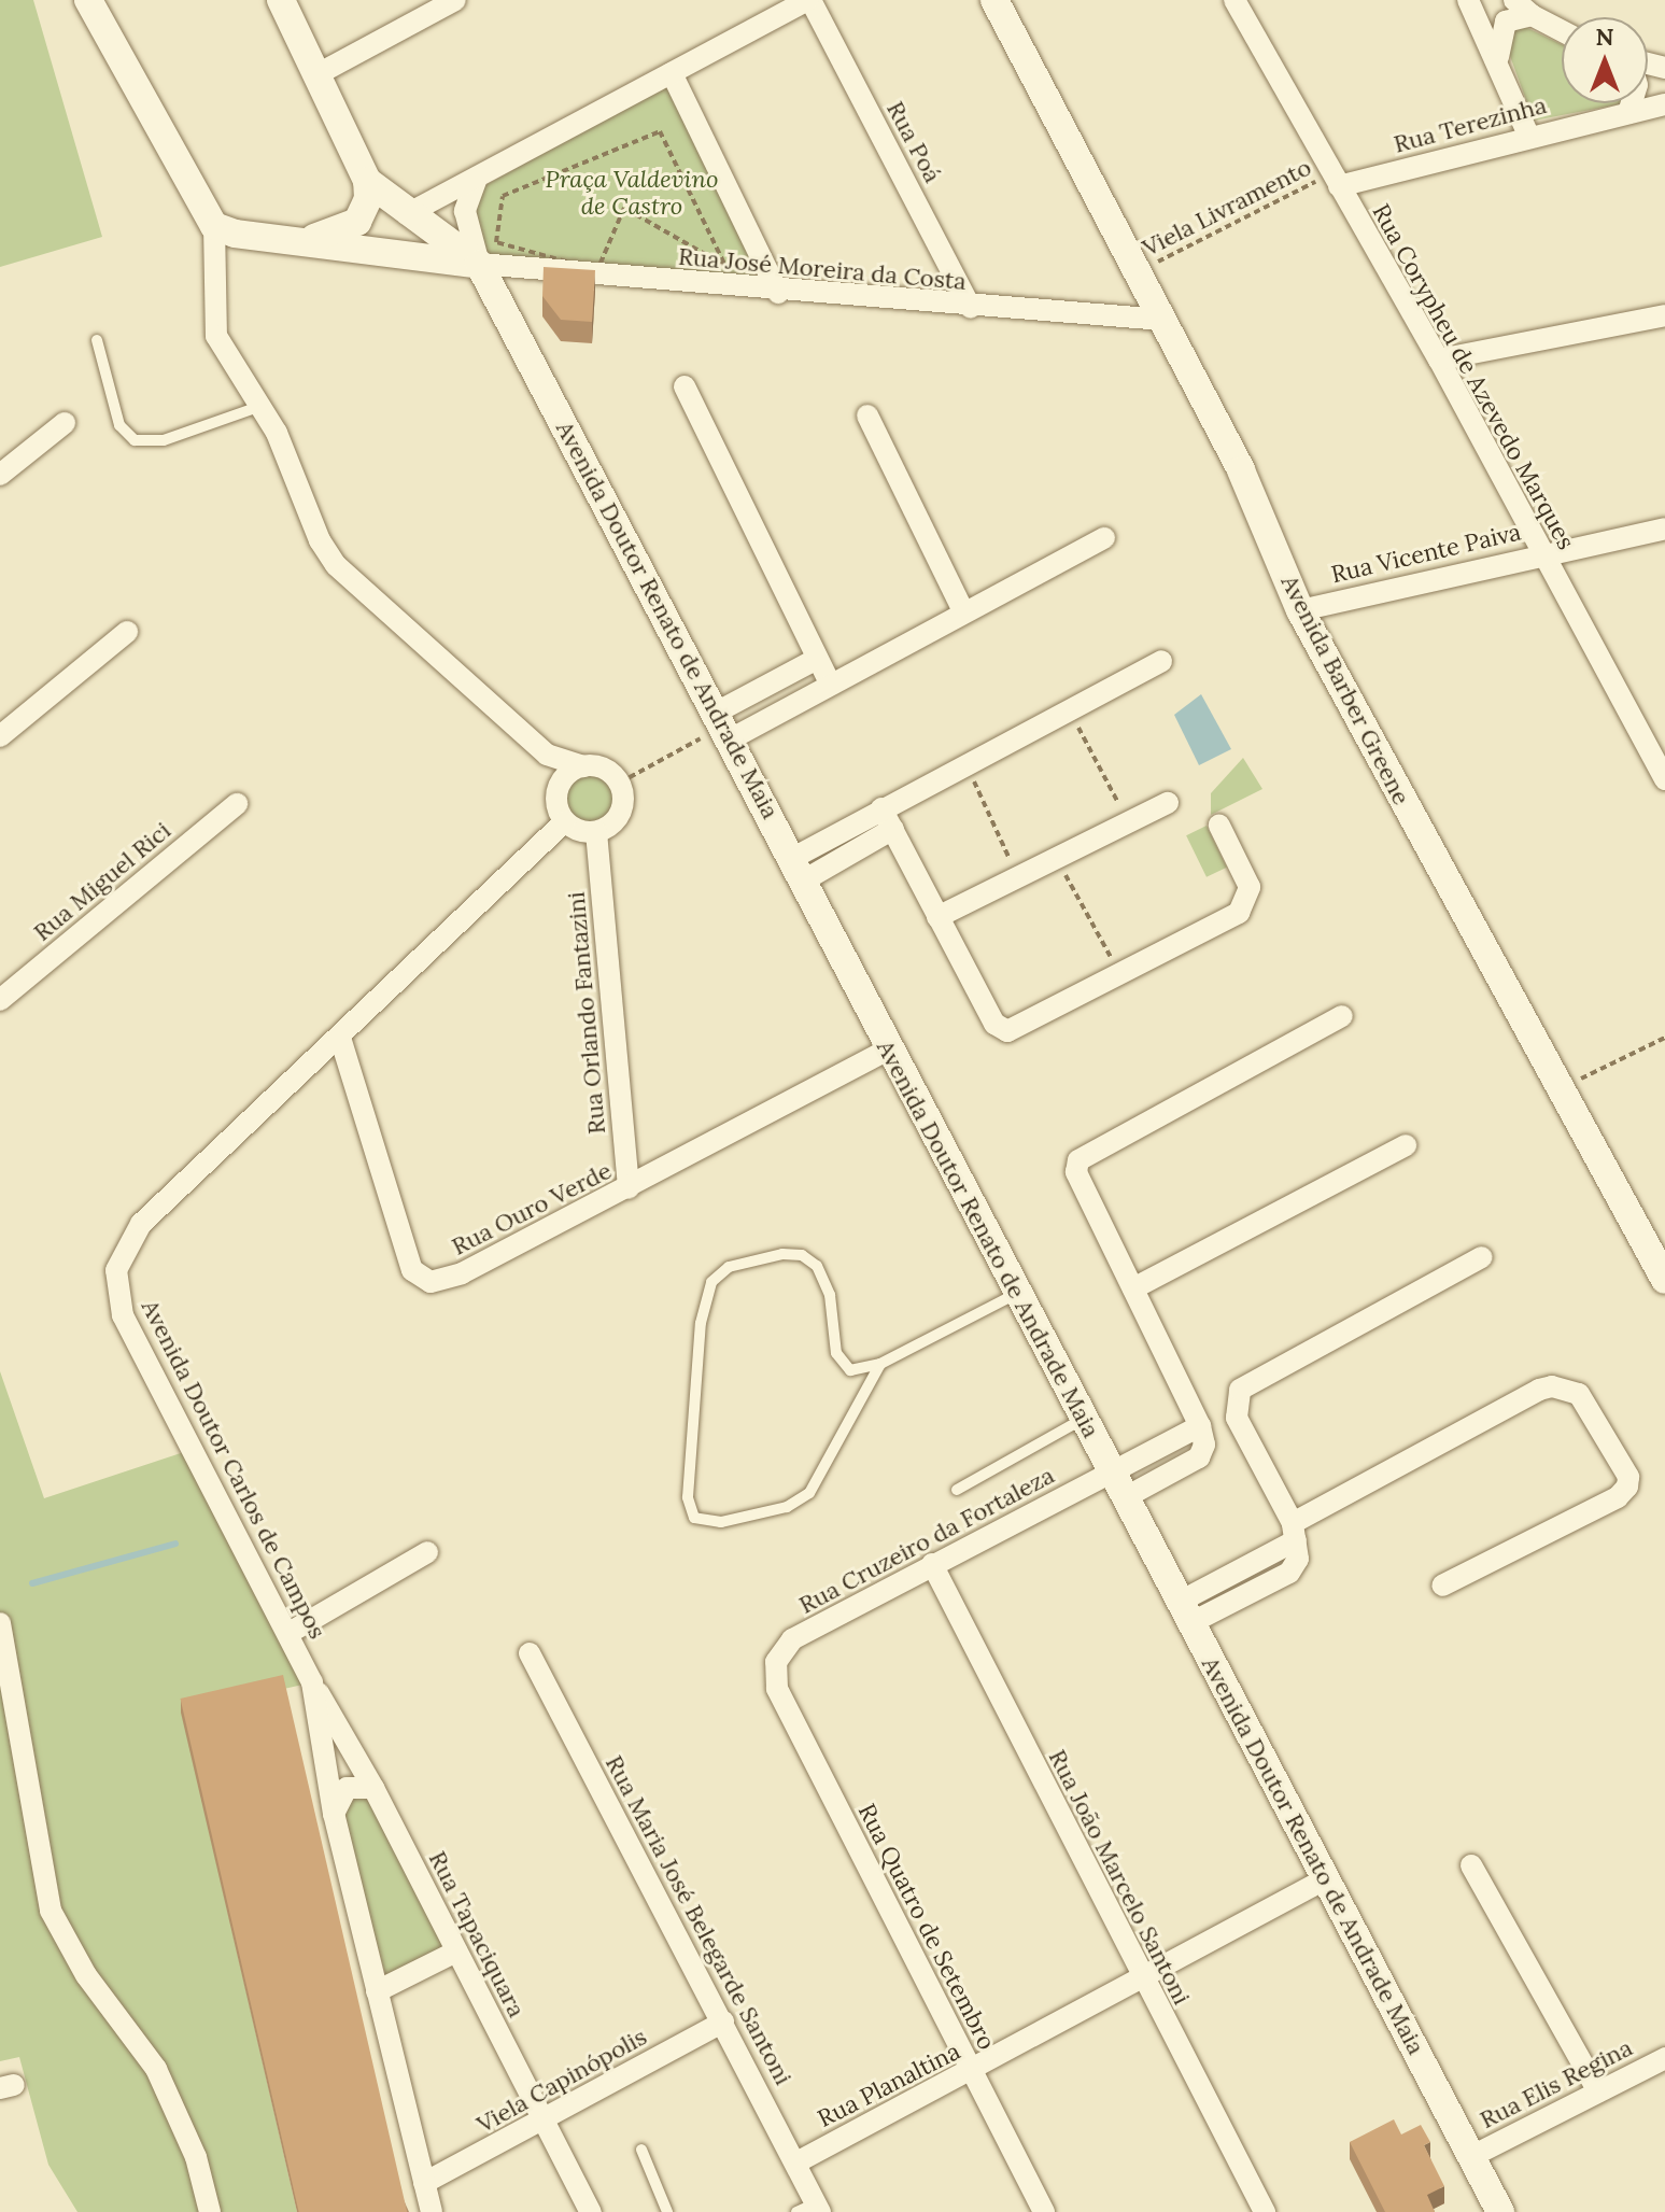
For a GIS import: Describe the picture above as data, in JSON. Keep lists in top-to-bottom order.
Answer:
{
  "streets": {
    "street": [
      "Rua Terezinha",
      "Rua Poá",
      "Rua José Moreira da Costa",
      "Rua Corypheu de Azevedo Marques",
      "Rua Vicente Paiva",
      "Avenida Doutor Renato de Andrade Maia",
      "Avenida Barber Greene",
      "Rua Miguel Rici",
      "Rua Orlando Fantazini",
      "Rua Ouro Verde",
      "Avenida Doutor Carlos de Campos",
      "Rua Cruzeiro da Fortaleza",
      "Rua João Marcelo Santoni",
      "Rua Maria José Belegarde Santoni",
      "Rua Quatro de Setembro",
      "Rua Tapaciquara",
      "Viela Capinópolis",
      "Rua Elis Regina",
      "Rua Planaltina"
    ],
    "path": ["Viela Livramento"]
  },
  "crossings": [
    ["Rua Terezinha", "Viela Livramento"],
    ["Rua Terezinha", "Rua Corypheu de Azevedo Marques"],
    ["Rua Poá", "Rua José Moreira da Costa"],
    ["Viela Livramento", "Rua Corypheu de Azevedo Marques"],
    ["Viela Livramento", "Avenida Barber Greene"],
    ["Rua José Moreira da Costa", "Avenida Doutor Renato de Andrade Maia"],
    ["Rua José Moreira da Costa", "Avenida Barber Greene"],
    ["Rua Corypheu de Azevedo Marques", "Rua Vicente Paiva"],
    ["Rua Vicente Paiva", "Avenida Barber Greene"],
    ["Avenida Doutor Renato de Andrade Maia", "Rua Ouro Verde"],
    ["Avenida Doutor Renato de Andrade Maia", "Rua Cruzeiro da Fortaleza"],
    ["Avenida Doutor Renato de Andrade Maia", "Rua Elis Regina"],
    ["Avenida Doutor Renato de Andrade Maia", "Rua Planaltina"],
    ["Rua Orlando Fantazini", "Rua Ouro Verde"],
    ["Rua Orlando Fantazini", "Avenida Doutor Carlos de Campos"],
    ["Rua Ouro Verde", "Avenida Doutor Carlos de Campos"],
    ["Avenida Doutor Carlos de Campos", "Rua Tapaciquara"],
    ["Avenida Doutor Carlos de Campos", "Viela Capinópolis"],
    ["Rua Cruzeiro da Fortaleza", "Rua João Marcelo Santoni"],
    ["Rua Cruzeiro da Fortaleza", "Rua Quatro de Setembro"],
    ["Rua João Marcelo Santoni", "Rua Planaltina"],
    ["Rua Maria José Belegarde Santoni", "Viela Capinópolis"],
    ["Rua Maria José Belegarde Santoni", "Rua Planaltina"],
    ["Rua Quatro de Setembro", "Rua Planaltina"],
    ["Rua Tapaciquara", "Viela Capinópolis"]
  ],
  "parks": ["Praça Valdevino de Castro"],
  "north": "top"
}
